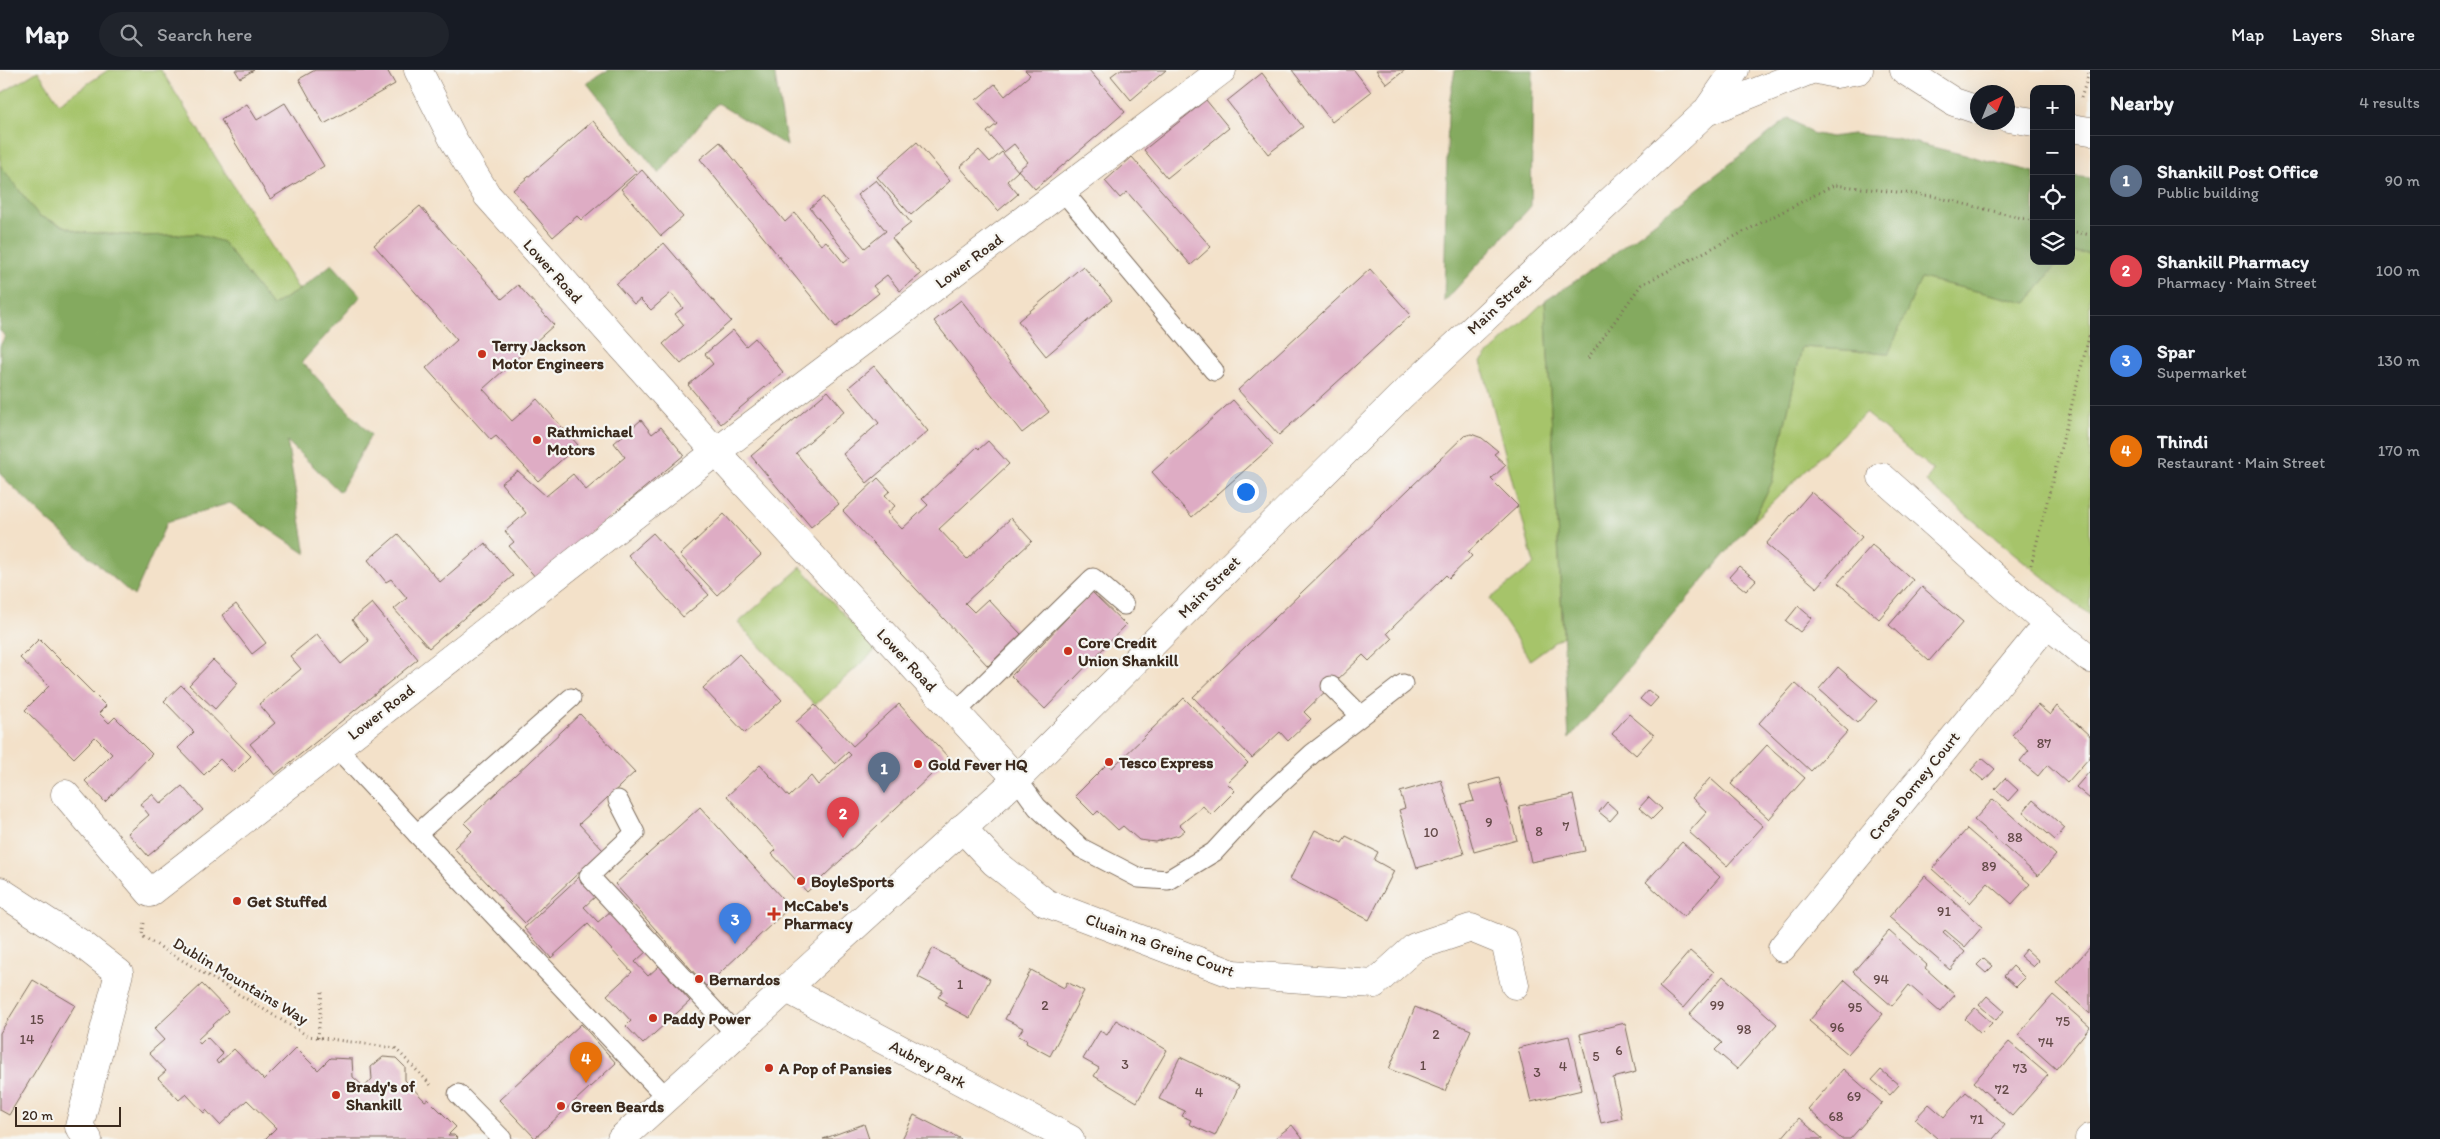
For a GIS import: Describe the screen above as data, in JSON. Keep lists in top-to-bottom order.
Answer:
{
  "streets": {
    "street": [
      "Lower Road",
      "Main Street",
      "Cross Dorney Court",
      "Cluain na Greine Court",
      "Aubrey Park"
    ],
    "path": ["Dublin Mountains Way"]
  },
  "crossings": [
    ["Lower Road", "Main Street"],
    ["Lower Road", "Dublin Mountains Way"],
    ["Main Street", "Cluain na Greine Court"],
    ["Main Street", "Aubrey Park"]
  ],
  "places": {
    "other": [
      "Terry Jackson Motor Engineers",
      "Rathmichael Motors",
      "Core Credit Union Shankill",
      "Tesco Express",
      "Gold Fever HQ",
      "BoyleSports",
      "Get Stuffed",
      "Bernardos",
      "Paddy Power",
      "A Pop of Pansies",
      "Brady's of Shankill",
      "Green Beards"
    ],
    "health": ["McCabe's Pharmacy"]
  },
  "house_numbers": [
    "87",
    "9",
    "7",
    "8",
    "10",
    "88",
    "89",
    "91",
    "94",
    "1",
    "2",
    "99",
    "95",
    "15",
    "75",
    "96",
    "98",
    "2",
    "14",
    "74",
    "6",
    "5",
    "3",
    "1",
    "4",
    "73",
    "3",
    "72",
    "4",
    "69",
    "68",
    "71"
  ],
  "scale_bar": "20 m",
  "north": "top right",
  "page": {
    "header": "Map",
    "search": "Search here",
    "nav": ["Map", "Layers", "Share"],
    "heading": ["Nearby", "4 results"],
    "map_buttons": ["+", "−"],
    "list": [
      {
        "mark": "1",
        "name": "Shankill Post Office",
        "note": "Public building",
        "value": "90 m"
      },
      {
        "mark": "2",
        "name": "Shankill Pharmacy",
        "note": "Pharmacy · Main Street",
        "value": "100 m"
      },
      {
        "mark": "3",
        "name": "Spar",
        "note": "Supermarket",
        "value": "130 m"
      },
      {
        "mark": "4",
        "name": "Thindi",
        "note": "Restaurant · Main Street",
        "value": "170 m"
      }
    ],
    "pins": [
      "1",
      "2",
      "3",
      "4"
    ],
    "scale": "20 m"
  }
}
